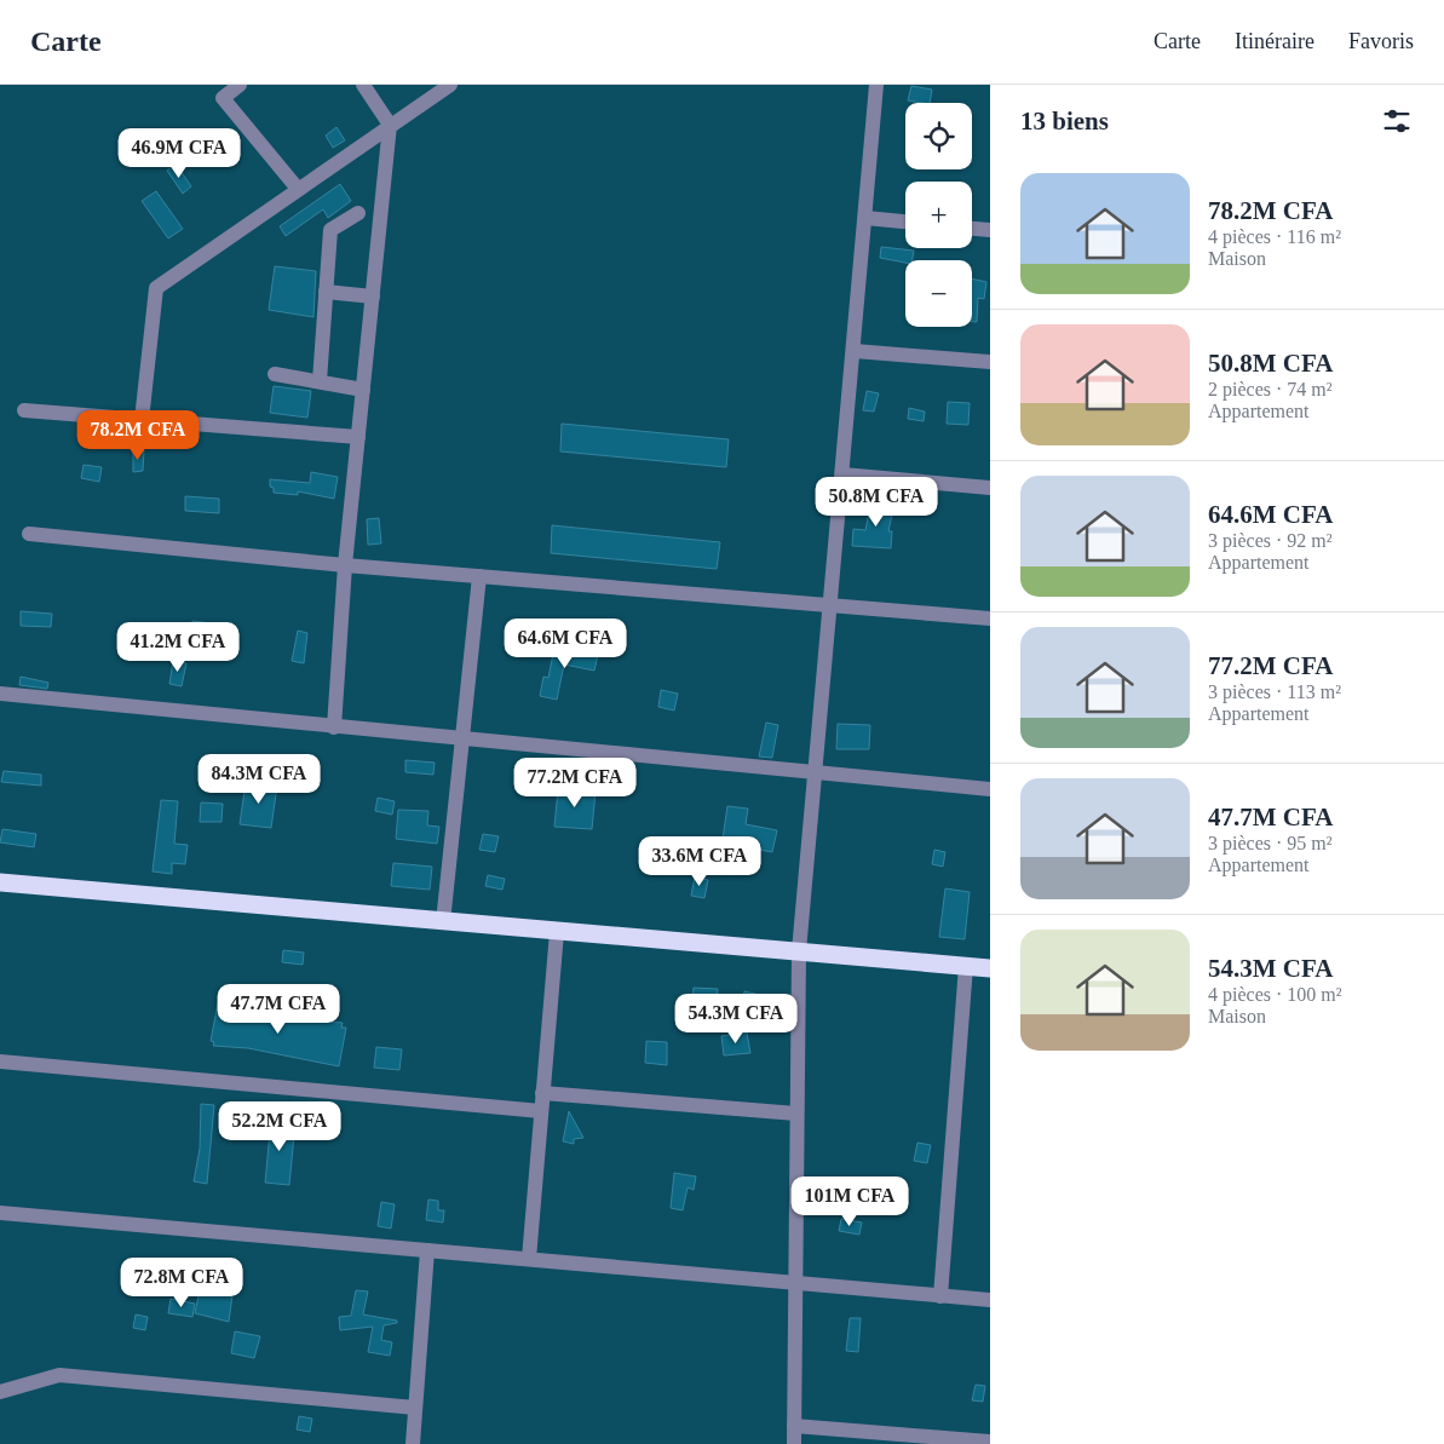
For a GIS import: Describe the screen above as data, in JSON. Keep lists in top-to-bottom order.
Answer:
{
  "page": {
    "header": "Carte",
    "nav": ["Carte", "Itinéraire", "Favoris"],
    "heading": "13 biens",
    "map_buttons": ["+", "−"],
    "price": [
      "46.9M CFA",
      "78.2M CFA",
      "50.8M CFA",
      "64.6M CFA",
      "41.2M CFA",
      "84.3M CFA",
      "77.2M CFA",
      "33.6M CFA",
      "47.7M CFA",
      "54.3M CFA",
      "52.2M CFA",
      "101M CFA",
      "72.8M CFA"
    ],
    "list": [
      {
        "name": "78.2M CFA",
        "note": "4 pièces · 116 m² · Maison"
      },
      {
        "name": "50.8M CFA",
        "note": "2 pièces · 74 m² · Appartement"
      },
      {
        "name": "64.6M CFA",
        "note": "3 pièces · 92 m² · Appartement"
      },
      {
        "name": "77.2M CFA",
        "note": "3 pièces · 113 m² · Appartement"
      },
      {
        "name": "47.7M CFA",
        "note": "3 pièces · 95 m² · Appartement"
      },
      {
        "name": "54.3M CFA",
        "note": "4 pièces · 100 m² · Maison"
      }
    ]
  }
}
